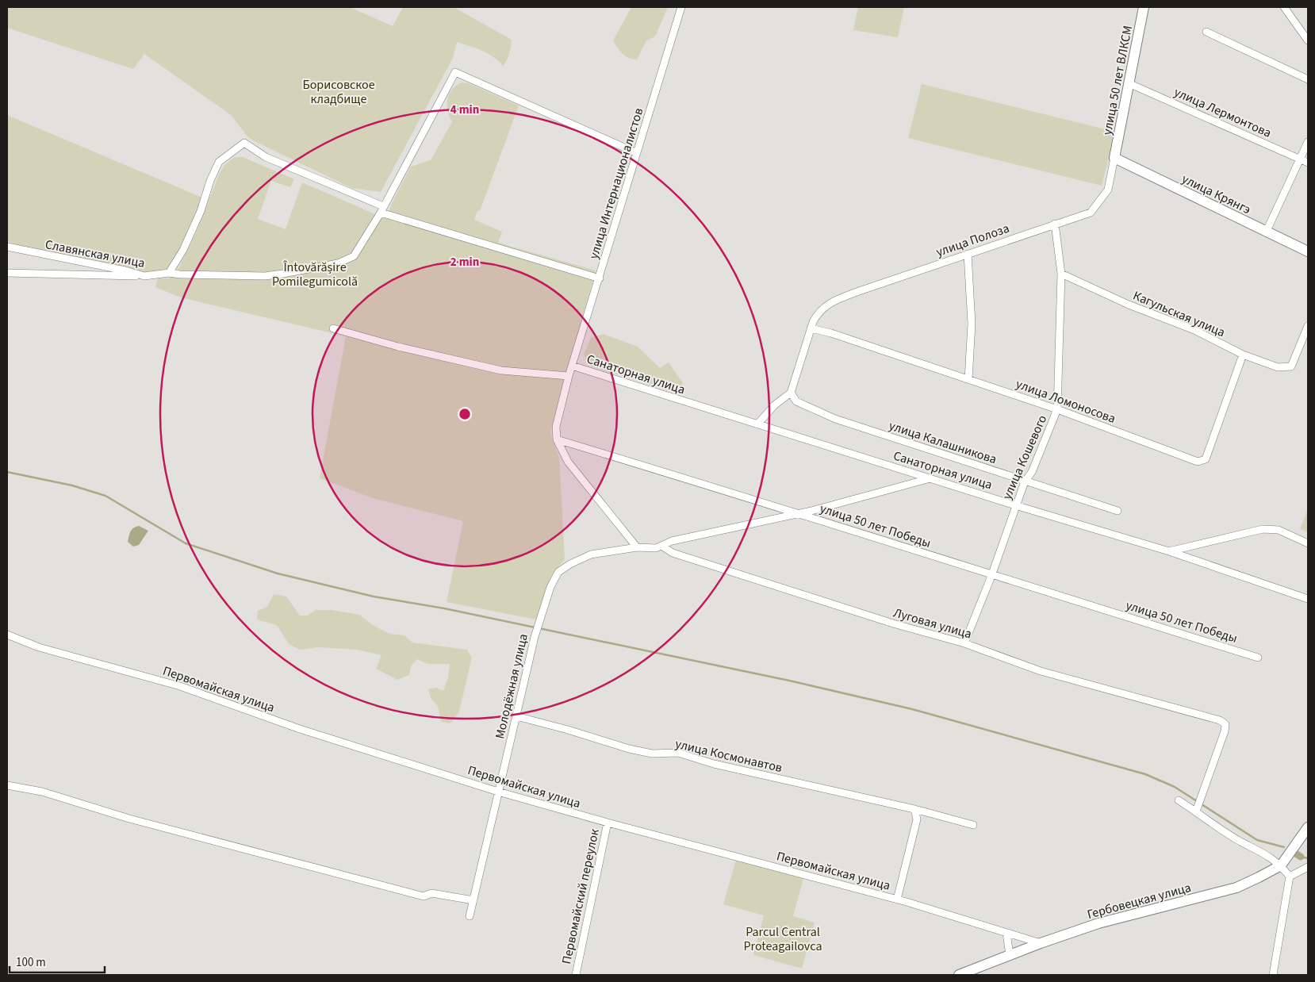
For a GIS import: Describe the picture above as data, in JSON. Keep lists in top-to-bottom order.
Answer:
{
  "streets": {
    "street": [
      "улица 50 лет ВЛКСМ",
      "улица Лермонтова",
      "улица Интернационалистов",
      "улица Крянгэ",
      "улица Полоза",
      "Славянская улица",
      "Кагульская улица",
      "Санаторная улица",
      "улица Ломоносова",
      "улица Калашникова",
      "улица Кошевого",
      "улица 50 лет Победы",
      "Луговая улица",
      "Молодёжная улица",
      "Первомайская улица",
      "улица Космонавтов",
      "Первомайский переулок",
      "Гербовецкая улица"
    ]
  },
  "crossings": [
    ["улица 50 лет ВЛКСМ", "улица Лермонтова"],
    ["улица 50 лет ВЛКСМ", "улица Крянгэ"],
    ["улица 50 лет ВЛКСМ", "улица Полоза"],
    ["улица Интернационалистов", "Славянская улица"],
    ["улица Интернационалистов", "Санаторная улица"],
    ["улица Крянгэ", "улица Полоза"],
    ["улица Полоза", "улица Ломоносова"],
    ["улица Полоза", "улица Калашникова"],
    ["улица Полоза", "улица Кошевого"],
    ["Кагульская улица", "улица Ломоносова"],
    ["Кагульская улица", "улица Кошевого"],
    ["Санаторная улица", "улица Кошевого"],
    ["Санаторная улица", "Молодёжная улица"],
    ["улица Ломоносова", "улица Кошевого"],
    ["улица Калашникова", "улица Кошевого"],
    ["улица Кошевого", "улица 50 лет Победы"],
    ["улица Кошевого", "Луговая улица"],
    ["улица 50 лет Победы", "Молодёжная улица"],
    ["Луговая улица", "Молодёжная улица"],
    ["Молодёжная улица", "Первомайская улица"],
    ["Молодёжная улица", "улица Космонавтов"],
    ["Первомайская улица", "Первомайский переулок"],
    ["Первомайская улица", "Гербовецкая улица"]
  ],
  "parks": ["Борисовское кладбище", "Întovărășire Pomilegumicolă", "Parcul Central Proteagailovca"],
  "scale_bar": "100 m",
  "rings": ["4 min", "2 min"]
}
